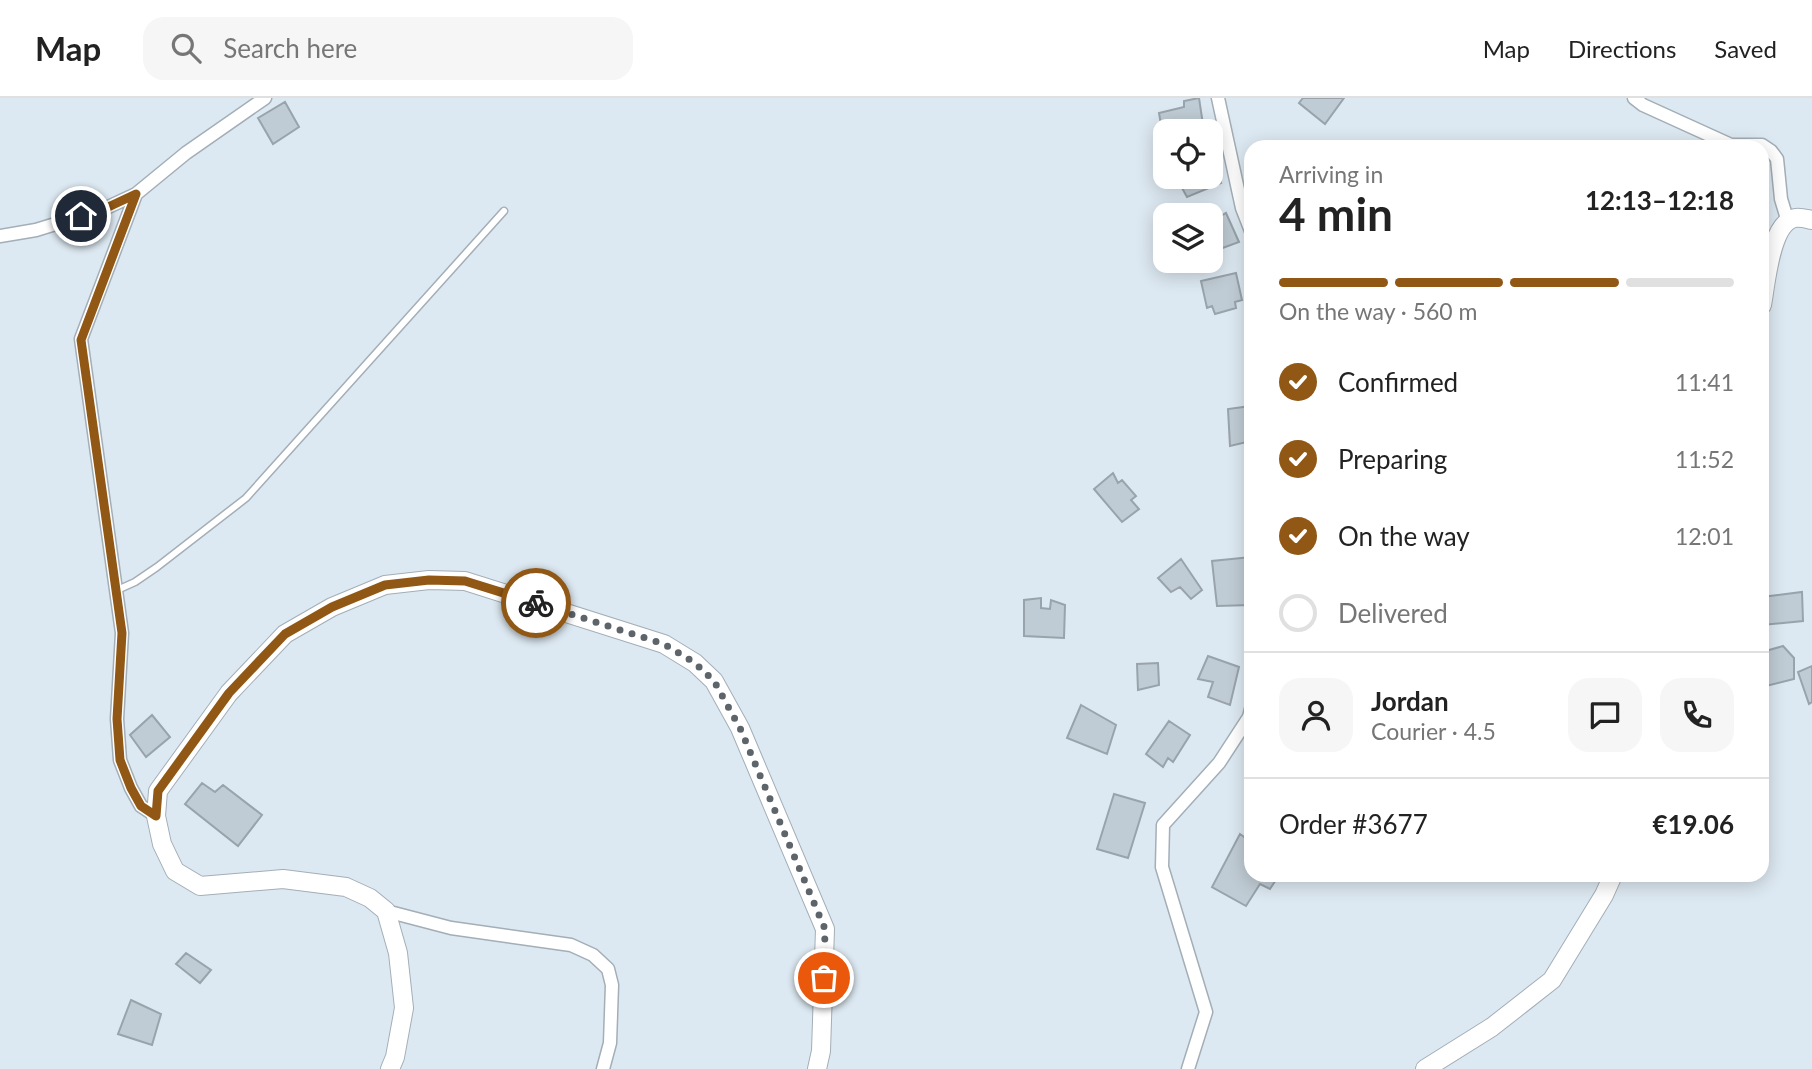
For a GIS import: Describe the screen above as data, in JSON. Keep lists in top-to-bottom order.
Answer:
{
  "page": {
    "header": "Map",
    "search": "Search here",
    "nav": ["Map", "Directions", "Saved"],
    "heading": ["4 min", "Arriving in", "12:13–12:18"],
    "panel": [
      "Jordan",
      "Courier · 4.5",
      "Order #3677",
      "€19.06"
    ],
    "bar": "On the way · 560 m",
    "list": [
      ["Confirmed", "11:41"],
      ["Preparing", "11:52"],
      ["On the way", "12:01"],
      "Delivered"
    ]
  }
}
